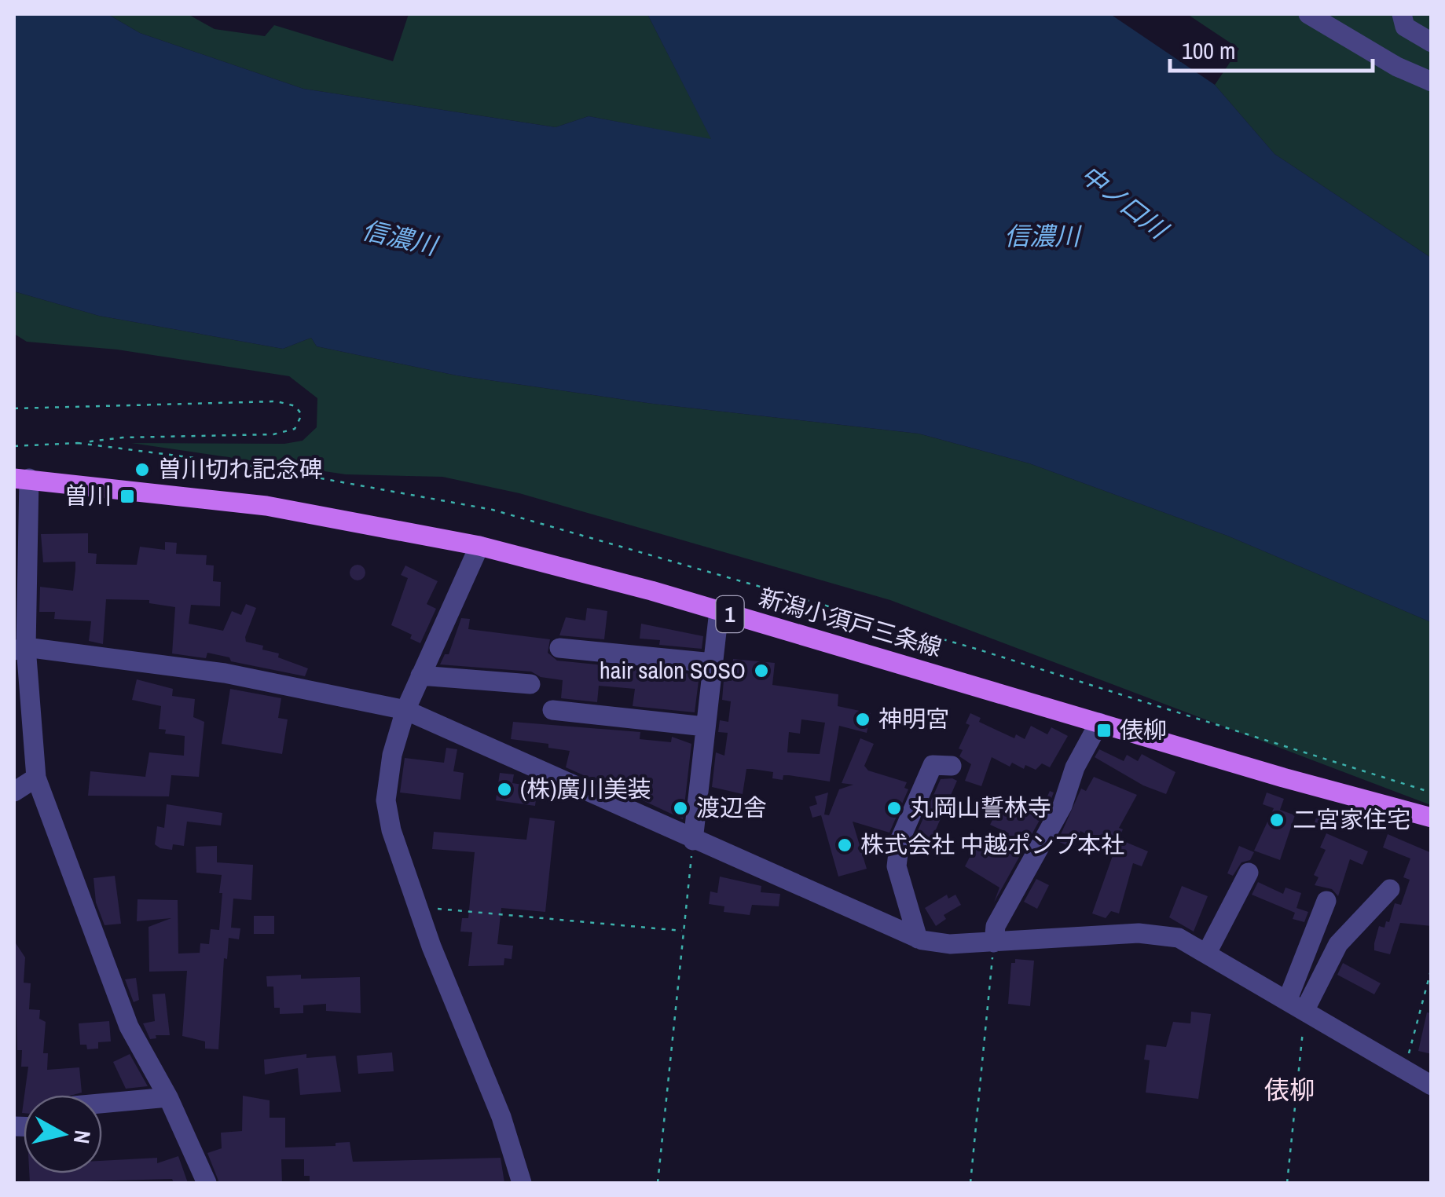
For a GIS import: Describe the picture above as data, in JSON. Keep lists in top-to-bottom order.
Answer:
{
  "streets": {
    "main road": ["1", "新潟小須戸三条線"]
  },
  "districts": ["俵柳"],
  "water": ["中ノ口川", "信濃川"],
  "places": {
    "other": [
      "曽川切れ記念碑",
      "hair salon SOSO",
      "神明宮",
      "(株)廣川美装",
      "渡辺舎",
      "丸岡山誓林寺",
      "二宮家住宅",
      "株式会社 中越ポンプ本社"
    ],
    "transit": ["曽川", "俵柳"]
  },
  "scale_bar": "100 m",
  "north": "right"
}
